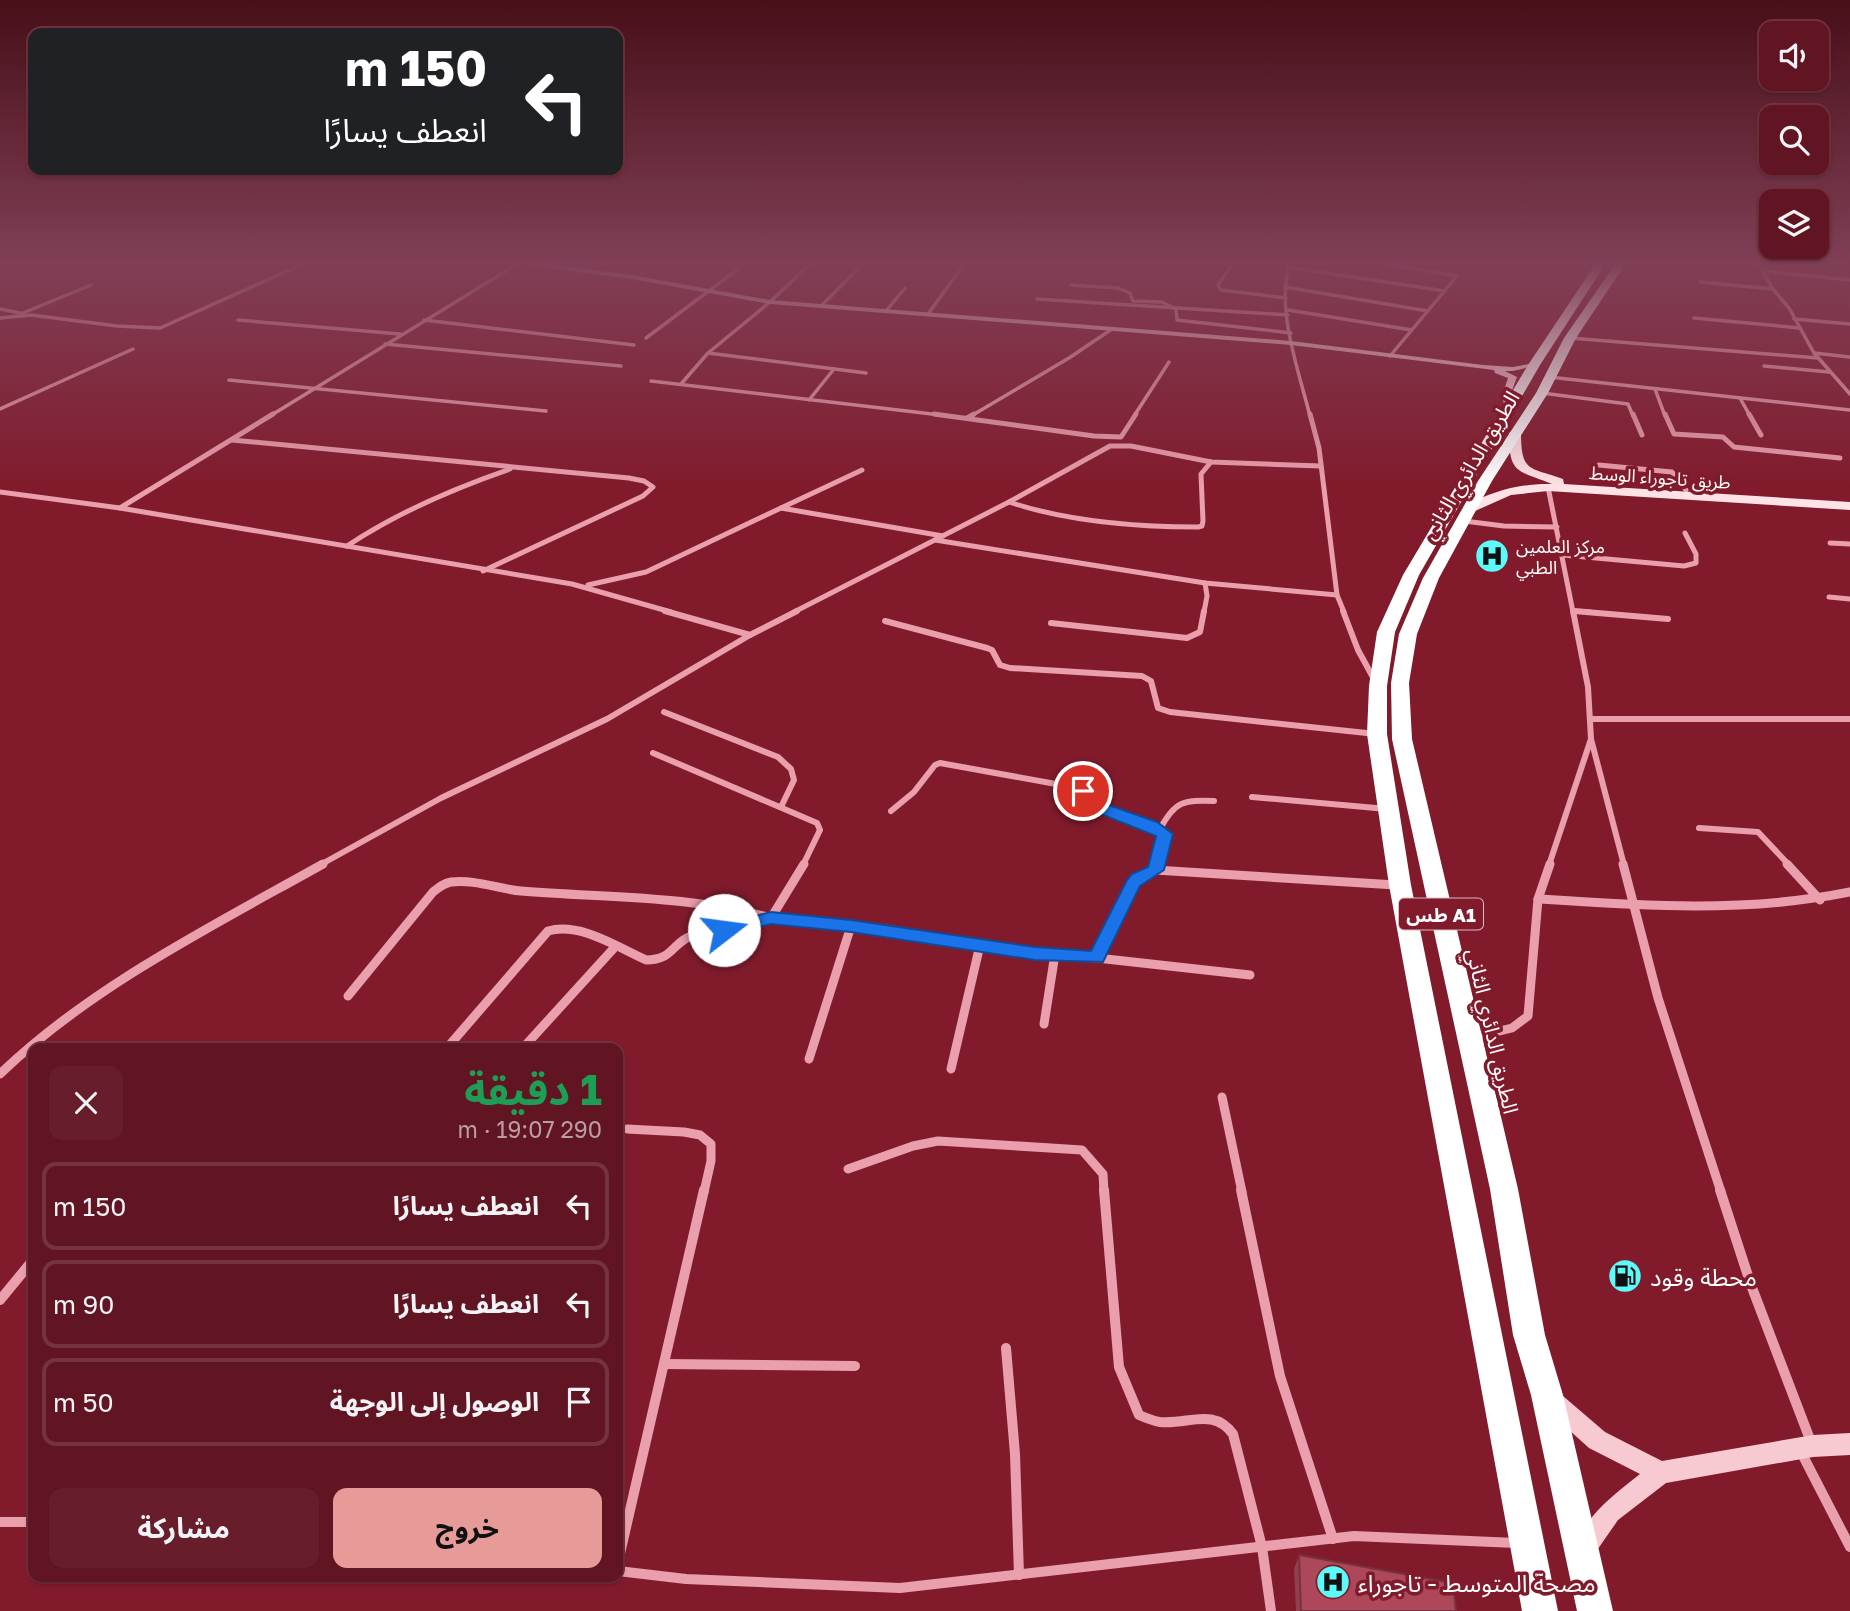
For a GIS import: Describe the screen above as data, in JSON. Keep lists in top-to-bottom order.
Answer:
{
  "streets": {
    "highway": ["الطريق الدائري الثاني", "طس A1"],
    "main road": ["طريق تاجوراء الوسط"]
  },
  "crossings": [
    ["الطريق الدائري الثاني", "طريق تاجوراء الوسط"]
  ],
  "places": {
    "hospital": ["مركز العلمين الطبي", "مصحة المتوسط - تاجوراء"],
    "fuel station": ["محطة وقود"]
  },
  "page": {
    "turn": ["150 m", "انعطف يسارًا"],
    "heading": ["1 دقيقة", "290 m · 19:07"],
    "list": [
      {
        "name": "انعطف يسارًا",
        "value": "150 m"
      },
      {
        "name": "انعطف يسارًا",
        "value": "90 m"
      },
      {
        "name": "الوصول إلى الوجهة",
        "value": "50 m"
      }
    ],
    "buttons": ["خروج", "مشاركة"]
  }
}
